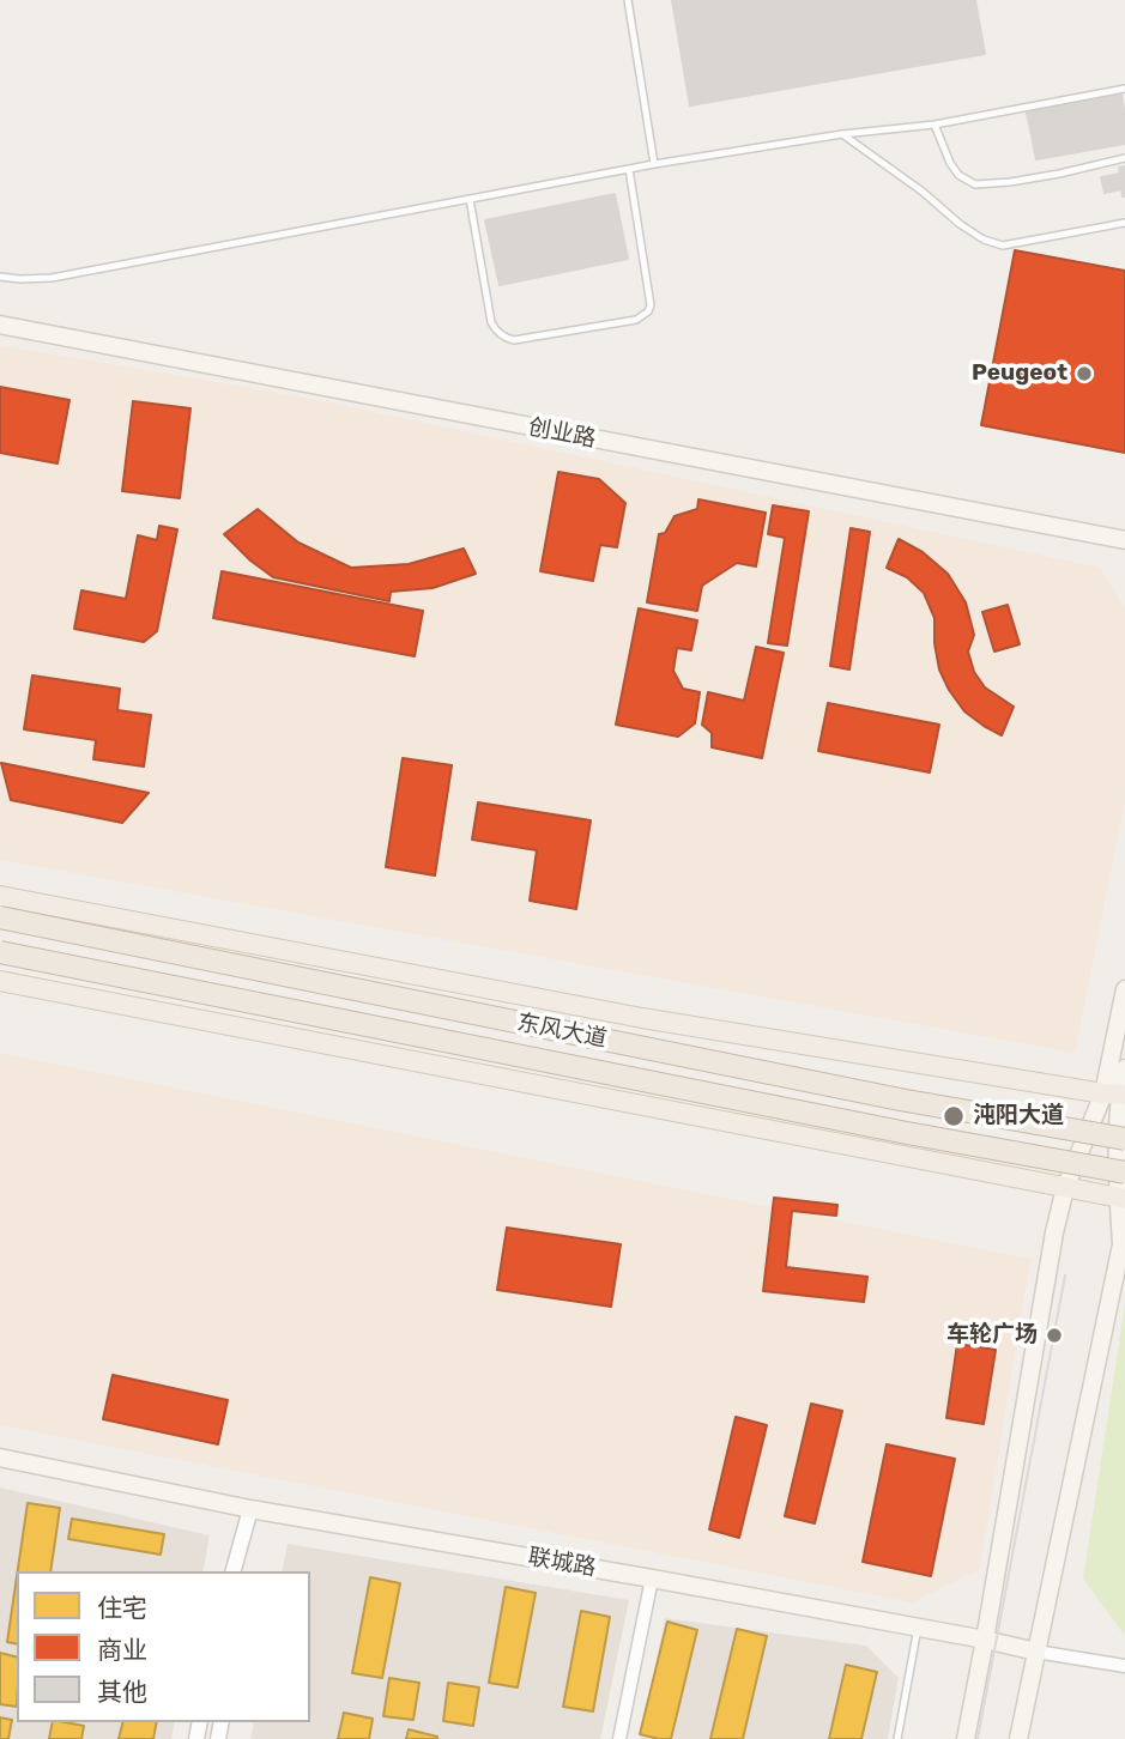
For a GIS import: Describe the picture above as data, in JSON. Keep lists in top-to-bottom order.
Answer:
{
  "streets": {
    "highway": ["东风大道"],
    "main road": ["创业路", "联城路"]
  },
  "places": ["Peugeot", "沌阳大道", "车轮广场"],
  "legend": ["住宅", "商业", "其他"]
}
